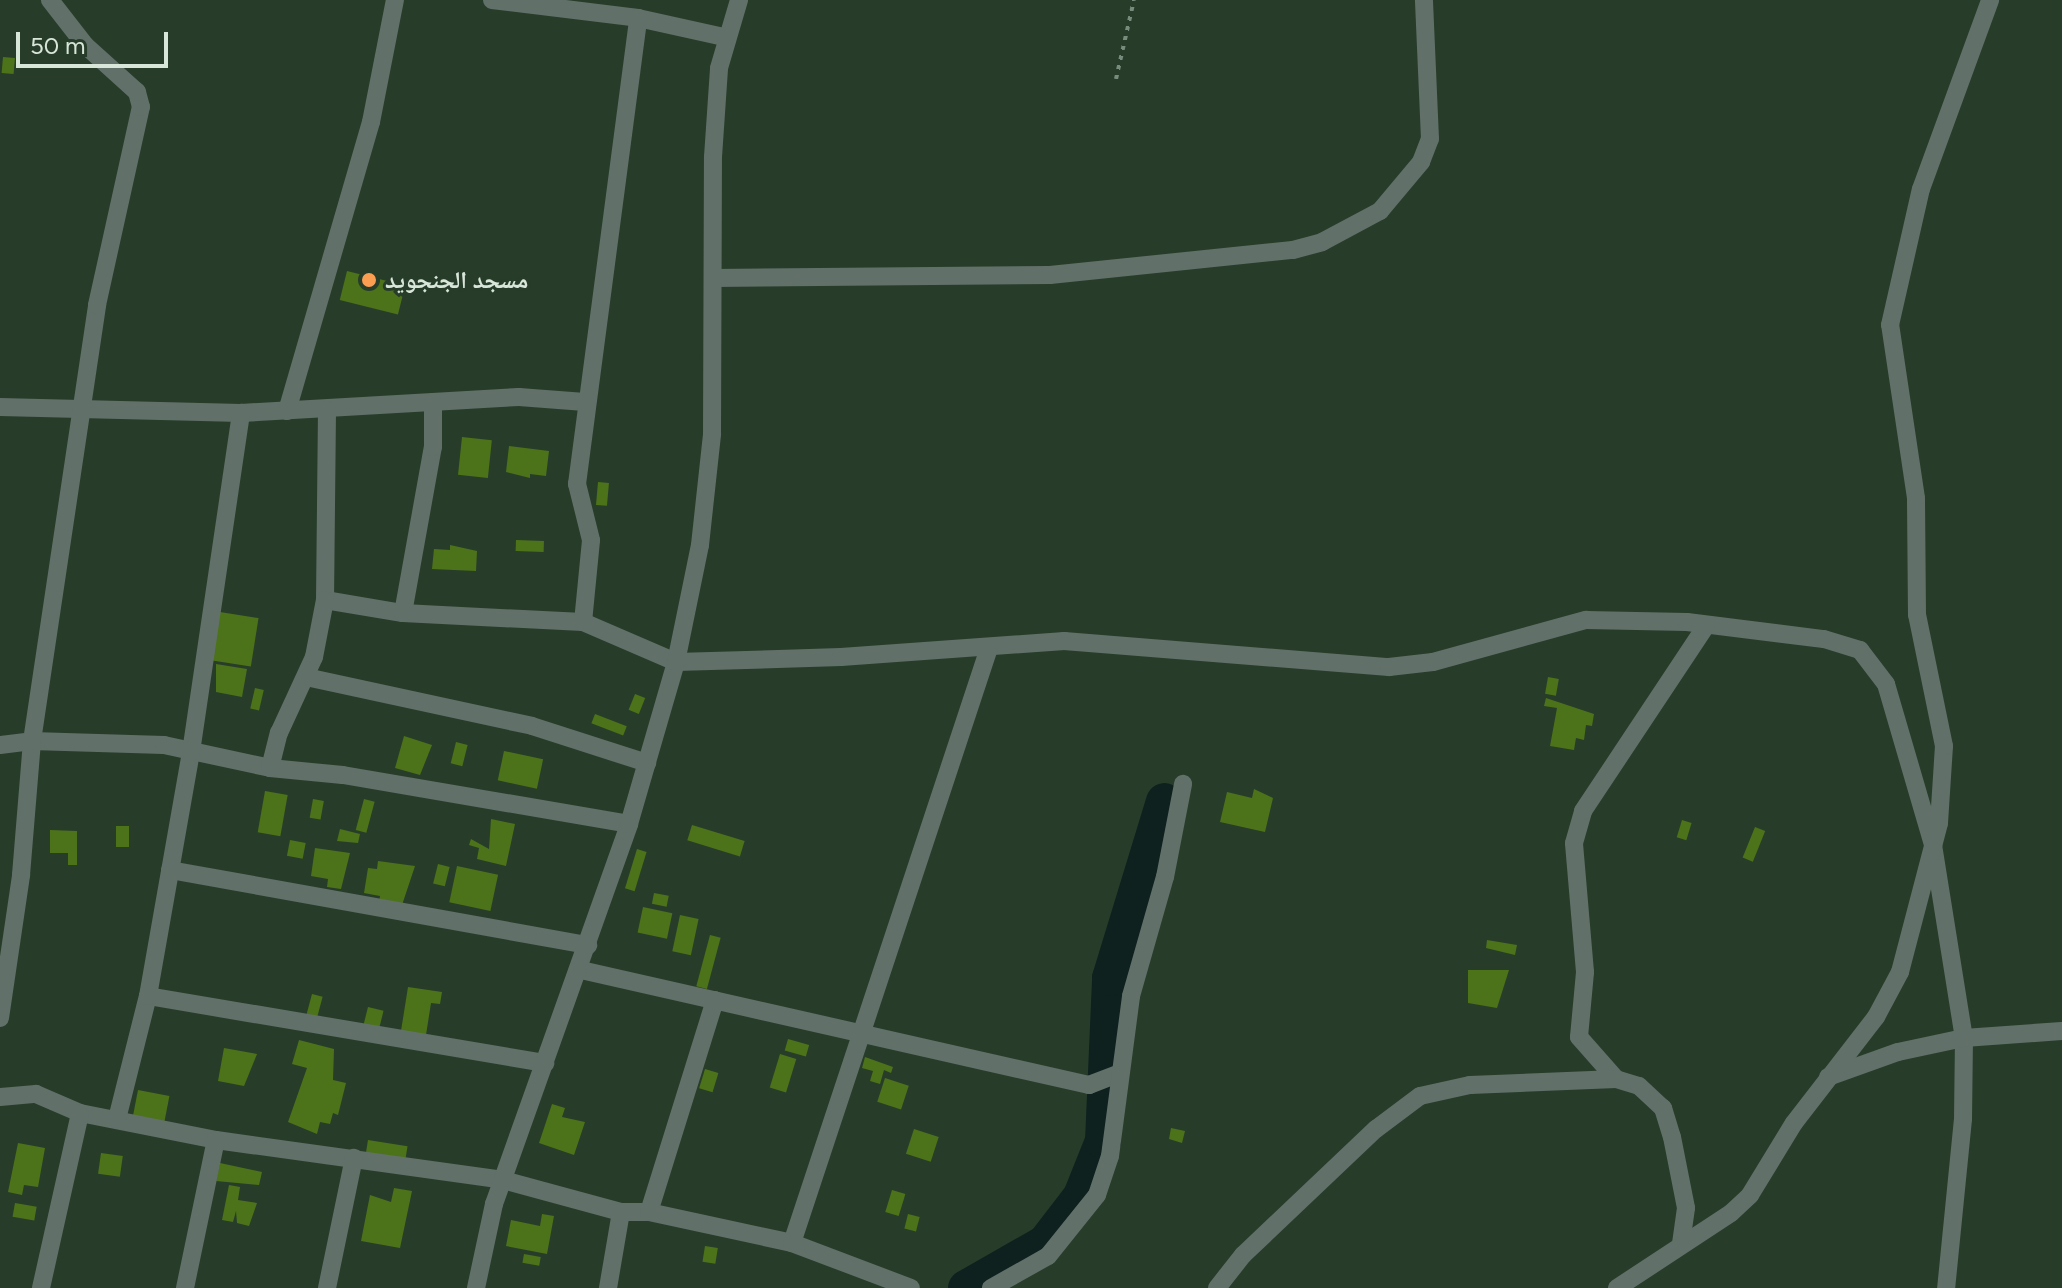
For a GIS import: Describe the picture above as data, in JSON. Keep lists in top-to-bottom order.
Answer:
{
  "places": ["مسجد الجنجويد"],
  "scale_bar": "50 m"
}
